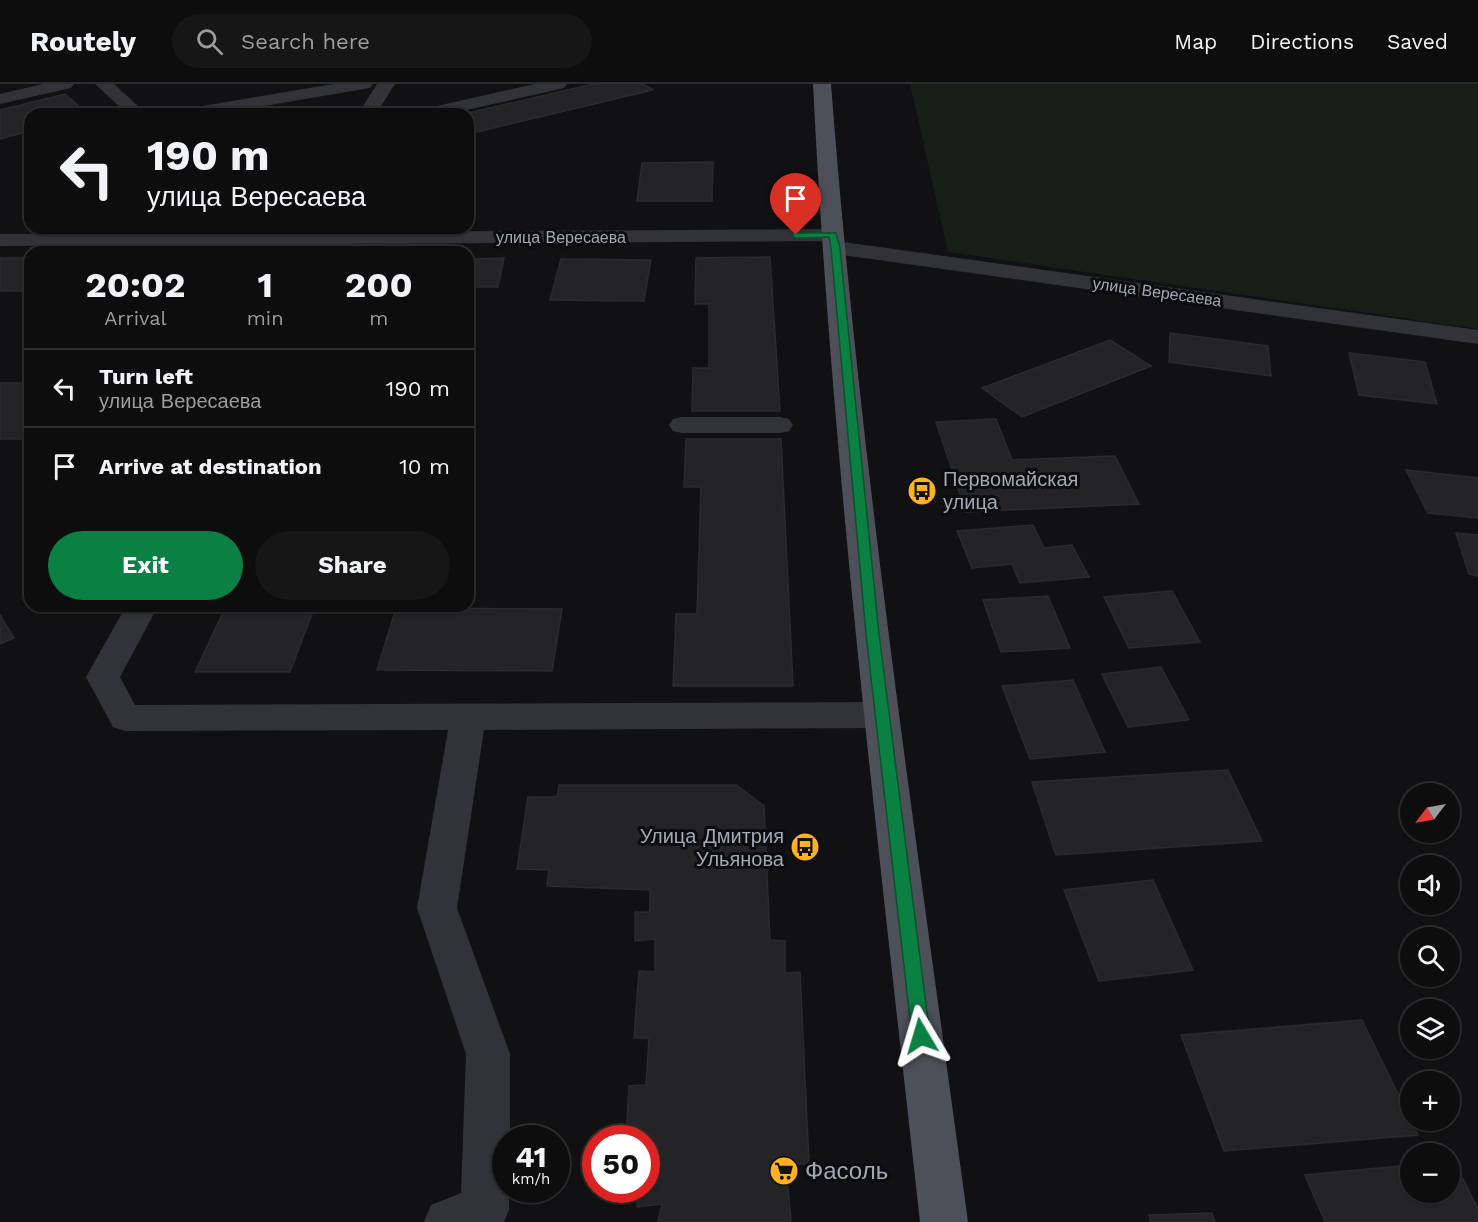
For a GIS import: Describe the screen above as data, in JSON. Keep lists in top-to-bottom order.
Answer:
{
  "streets": {
    "street": ["улица Вересаева"]
  },
  "places": {
    "bus stop": ["Первомайская улица", "Улица Дмитрия Ульянова"],
    "supermarket": ["Фасоль"]
  },
  "north": "bottom left",
  "page": {
    "header": "Routely",
    "search": "Search here",
    "nav": ["Map", "Directions", "Saved"],
    "turn": ["190 m", "улица Вересаева"],
    "eta": [
      "20:02",
      "Arrival",
      "1",
      "min",
      "200",
      "m"
    ],
    "list": [
      {
        "name": "Turn left",
        "note": "улица Вересаева",
        "value": "190 m"
      },
      {
        "name": "Arrive at destination",
        "value": "10 m"
      }
    ],
    "buttons": ["Exit", "Share"],
    "map_buttons": ["+", "−"],
    "speed": "41 km/h",
    "limit": "50"
  }
}
